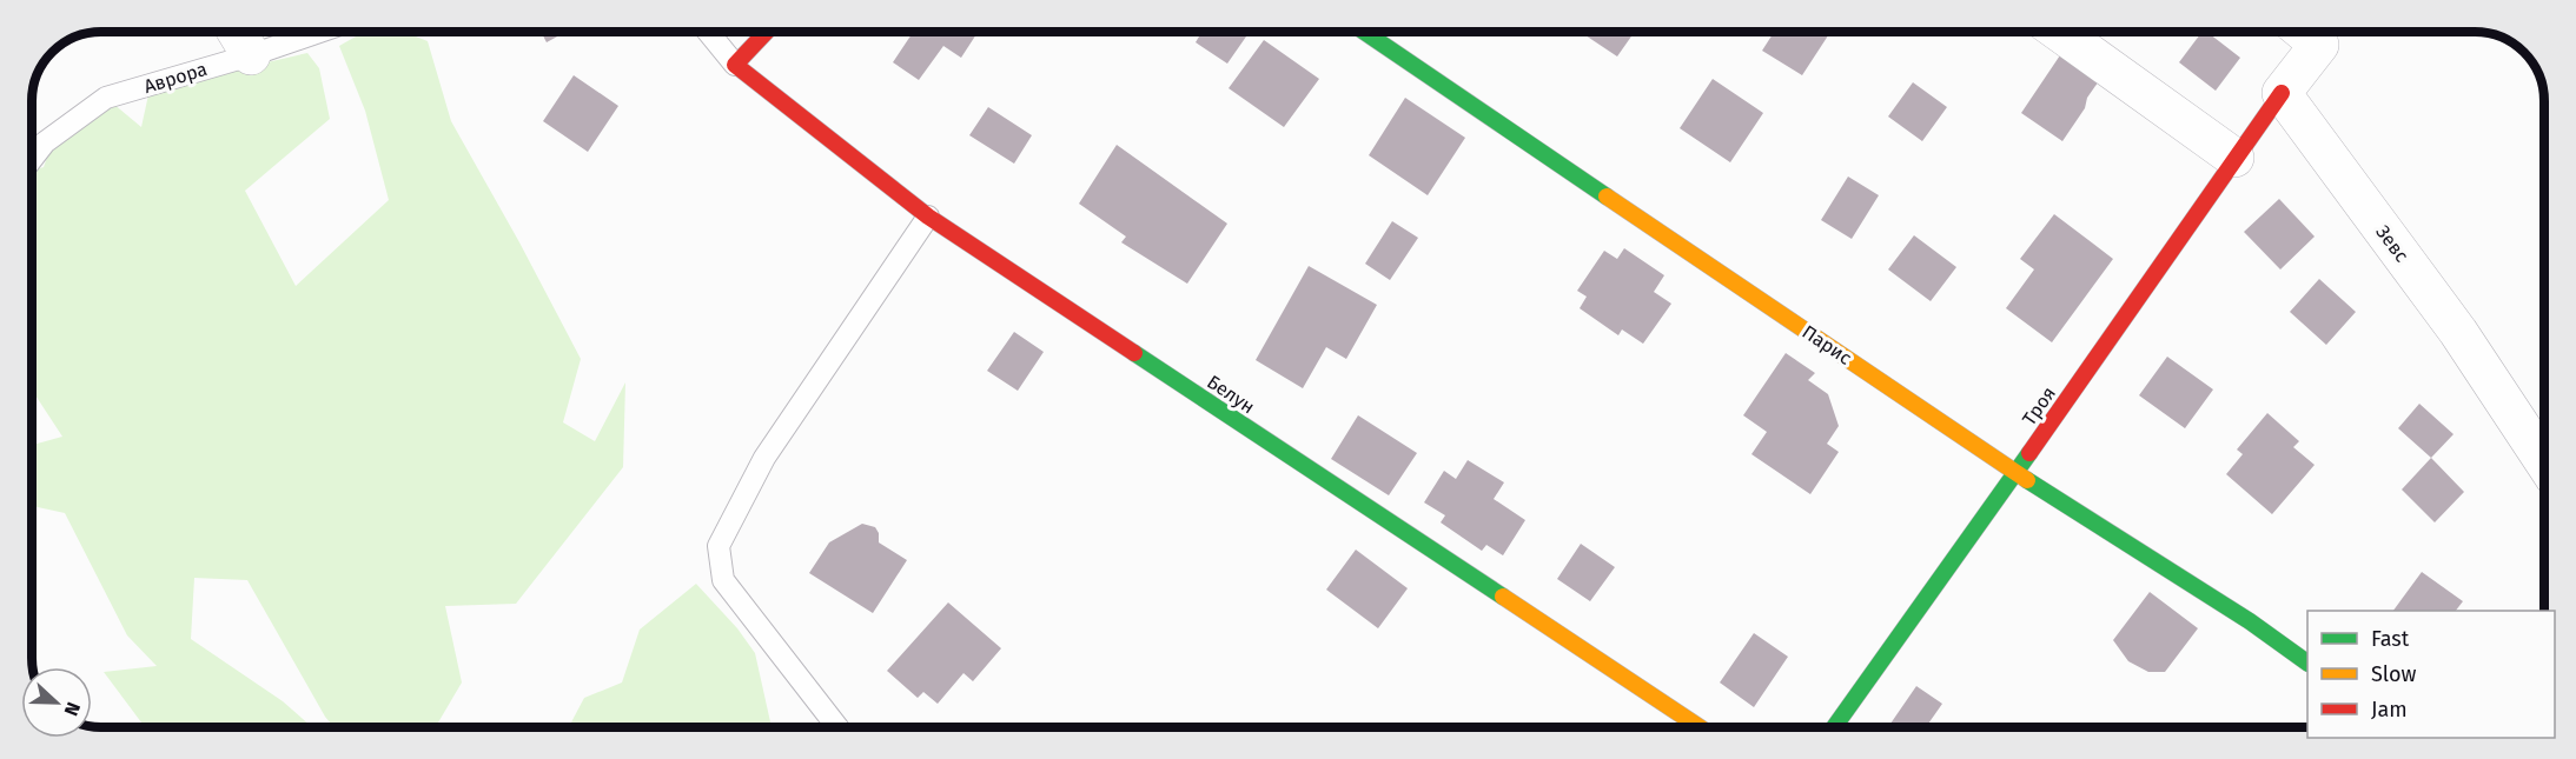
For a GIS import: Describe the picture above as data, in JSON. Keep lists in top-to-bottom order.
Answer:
{
  "streets": {
    "street": [
      "Зевс",
      "Парис",
      "Белун",
      "Троя"
    ],
    "lane": ["Аврора"]
  },
  "crossings": [
    ["Зевс", "Троя"],
    ["Парис", "Троя"]
  ],
  "legend": ["Fast", "Slow", "Jam"],
  "north": "right"
}
